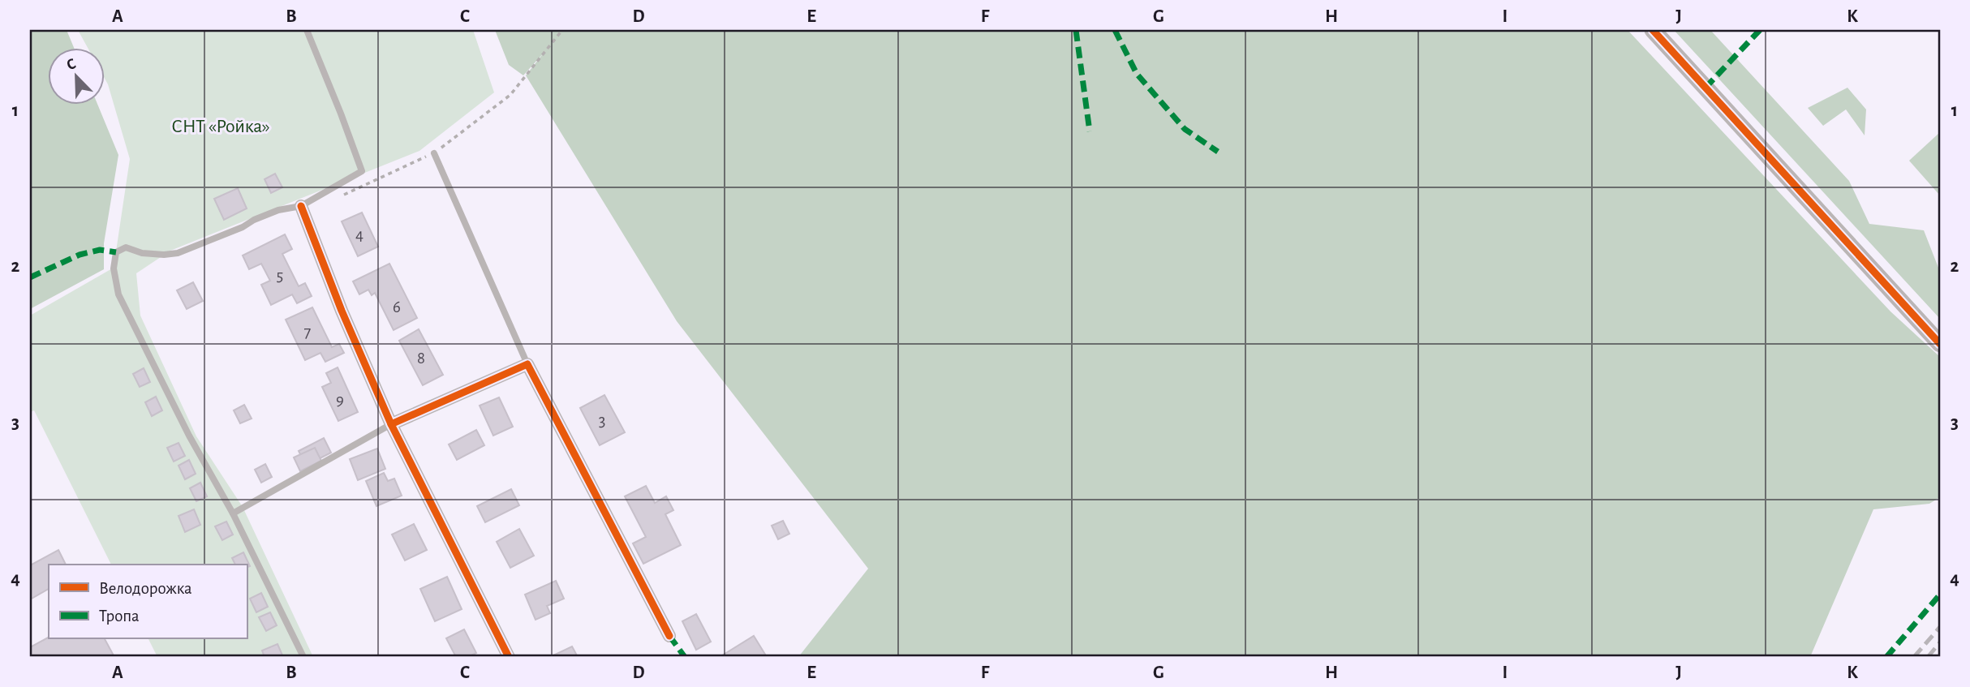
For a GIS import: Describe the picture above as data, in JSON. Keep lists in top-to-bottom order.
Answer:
{
  "parks": ["СНТ «Ройка»"],
  "house_numbers": [
    "4",
    "5",
    "6",
    "7",
    "8",
    "9",
    "3"
  ],
  "legend": ["Велодорожка", "Тропа"],
  "north": "top left",
  "grid": {
    "columns": [
      "A",
      "B",
      "C",
      "D",
      "E",
      "F",
      "G",
      "H",
      "I",
      "J",
      "K"
    ],
    "rows": [
      "1",
      "2",
      "3",
      "4"
    ]
  }
}
